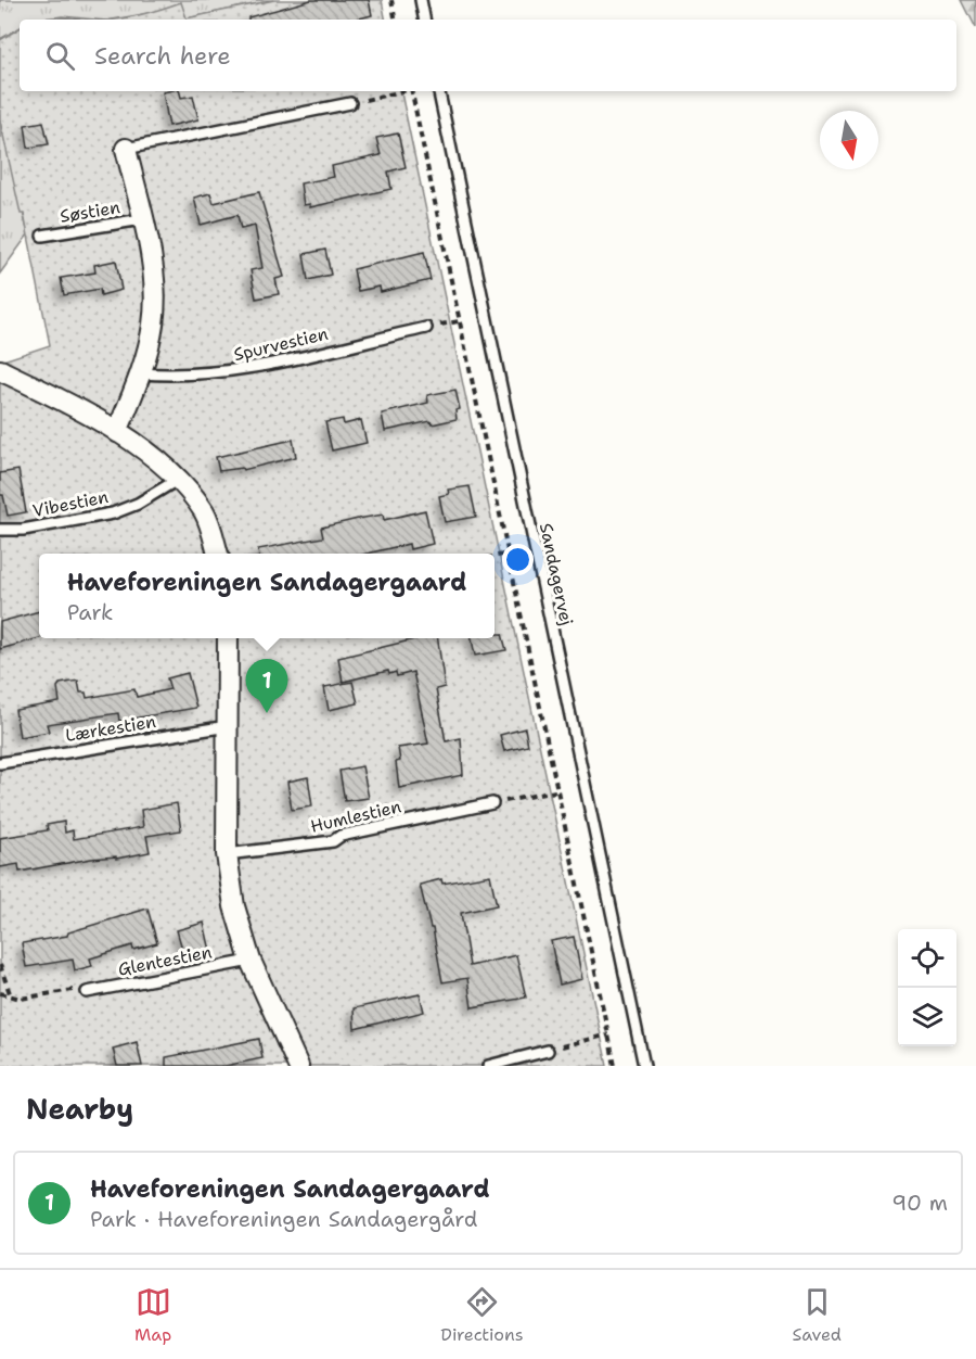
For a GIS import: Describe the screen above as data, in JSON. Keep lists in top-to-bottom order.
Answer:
{
  "streets": {
    "lane": [
      "Søstien",
      "Spurvestien",
      "Vibestien",
      "Sandagervej",
      "Lærkestien",
      "Humlestien",
      "Glentestien"
    ]
  },
  "north": "bottom",
  "page": {
    "search": "Search here",
    "popup": ["Haveforeningen Sandagergaard", "Park"],
    "pins": "1",
    "heading": "Nearby",
    "list": [
      {
        "mark": "1",
        "name": "Haveforeningen Sandagergaard",
        "note": "Park · Haveforeningen Sandagergård",
        "value": "90 m"
      }
    ],
    "nav": ["Map", "Directions", "Saved"]
  }
}
